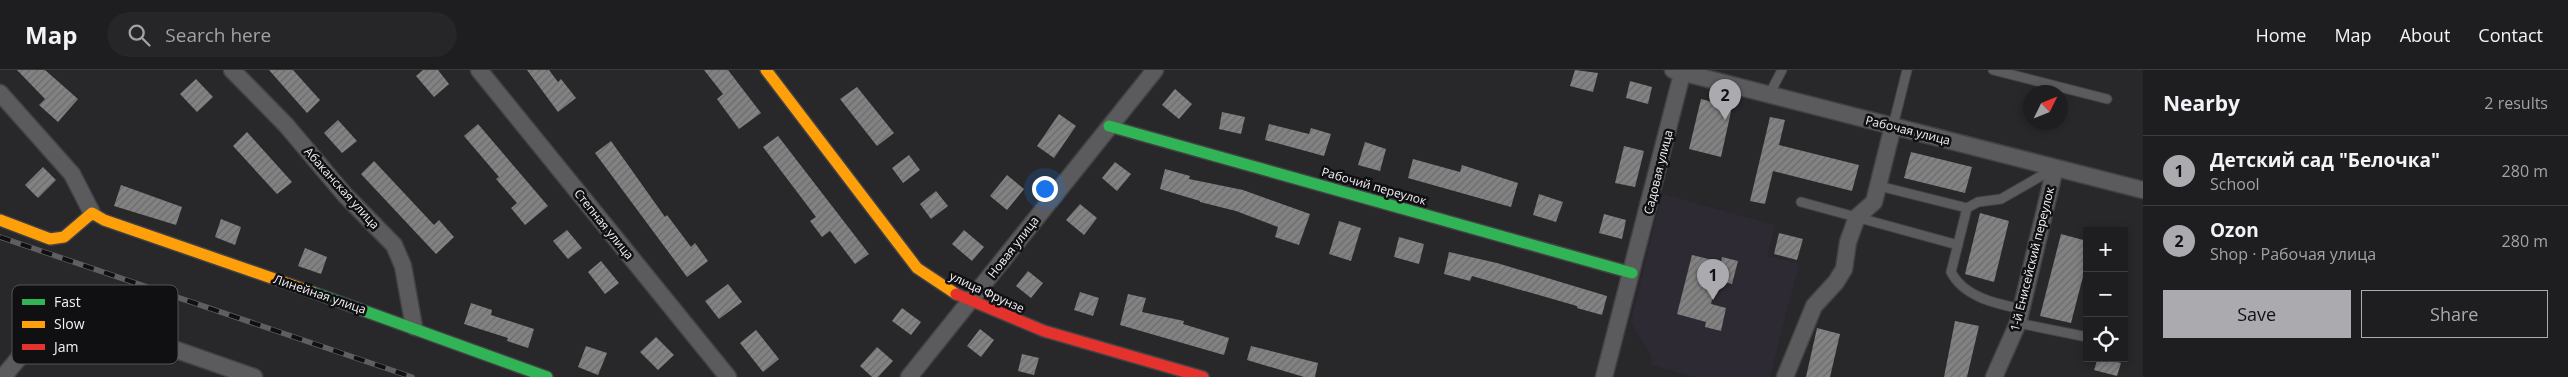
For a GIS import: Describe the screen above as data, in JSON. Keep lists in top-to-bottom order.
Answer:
{
  "streets": {
    "street": [
      "Рабочая улица",
      "Садовая улица",
      "Рабочий переулок",
      "Абаканская улица",
      "Степная улица",
      "Новая улица",
      "1-й Енисейский переулок",
      "улица Фрунзе",
      "Линейная улица"
    ]
  },
  "crossings": [
    ["Рабочая улица", "Садовая улица"],
    ["Рабочая улица", "1-й Енисейский переулок"],
    ["Садовая улица", "Рабочий переулок"],
    ["Рабочий переулок", "Новая улица"],
    ["Абаканская улица", "Линейная улица"],
    ["Новая улица", "улица Фрунзе"]
  ],
  "legend": ["Fast", "Slow", "Jam"],
  "north": "top right",
  "page": {
    "header": "Map",
    "search": "Search here",
    "nav": [
      "Home",
      "Map",
      "About",
      "Contact"
    ],
    "heading": ["Nearby", "2 results"],
    "pins": ["2", "1"],
    "list": [
      {
        "mark": "1",
        "name": "Детский сад \"Белочка\"",
        "note": "School",
        "value": "280 m"
      },
      {
        "mark": "2",
        "name": "Ozon",
        "note": "Shop · Рабочая улица",
        "value": "280 m"
      }
    ],
    "map_buttons": ["+", "−"],
    "buttons": ["Save", "Share"]
  }
}
